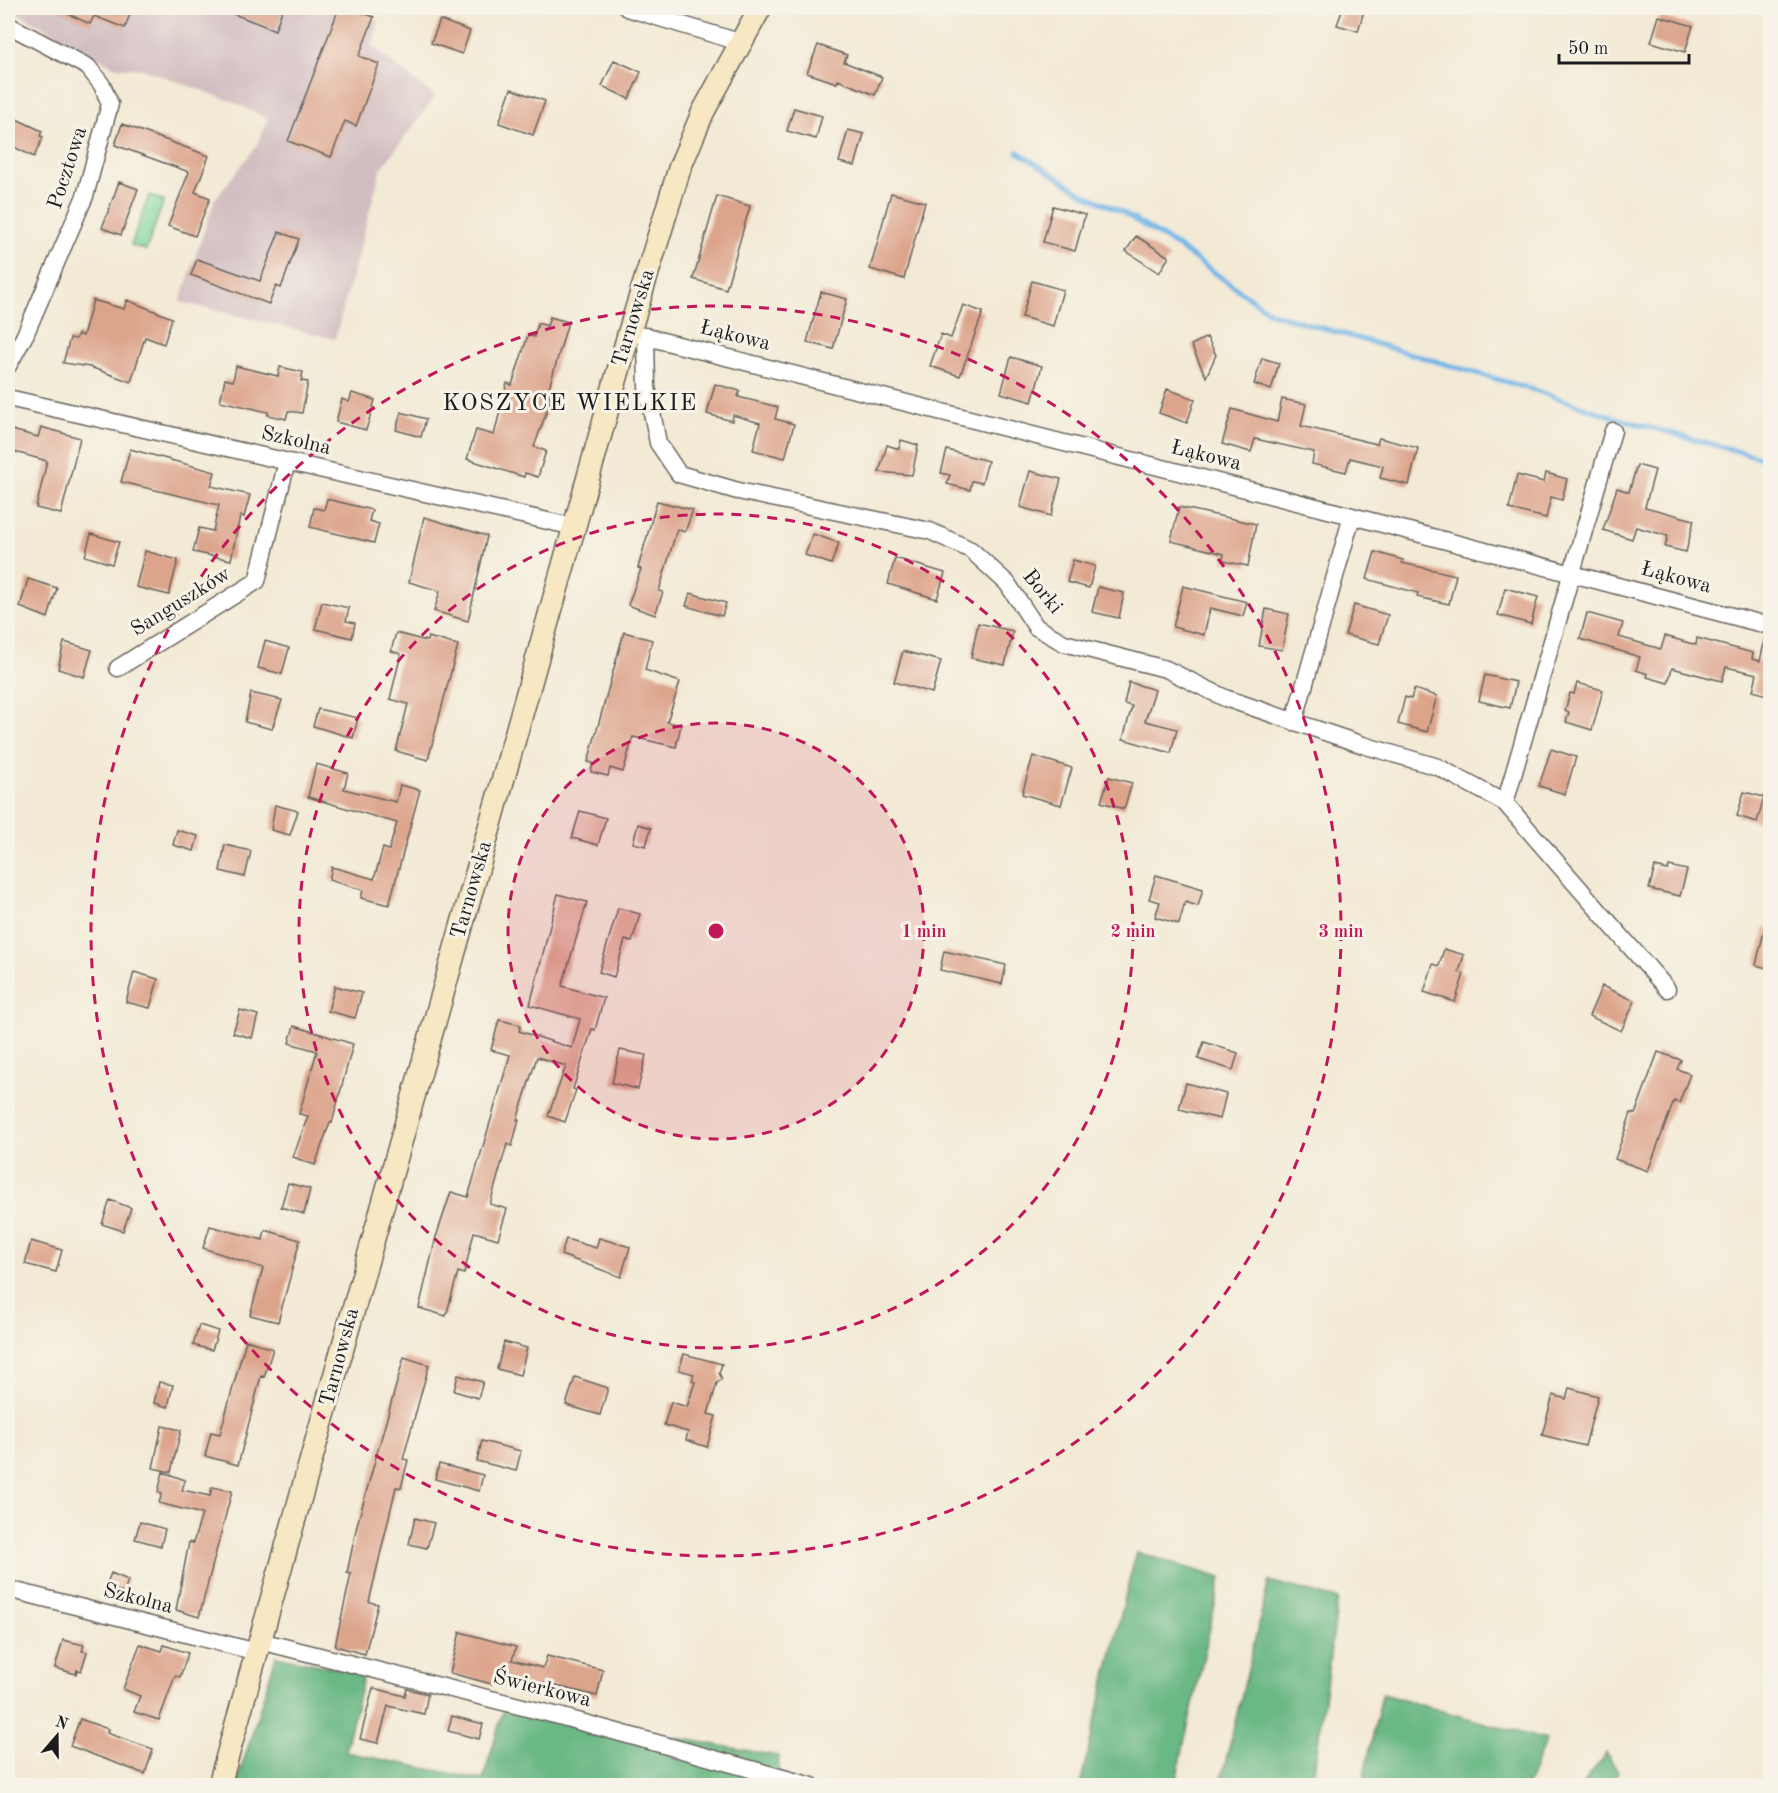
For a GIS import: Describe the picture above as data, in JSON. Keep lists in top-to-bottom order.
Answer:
{
  "streets": {
    "street": [
      "Pocztowa",
      "Tarnowska",
      "Łąkowa",
      "Szkolna",
      "Borki",
      "Sanguszków",
      "Świerkowa"
    ]
  },
  "crossings": [
    ["Tarnowska", "Łąkowa"],
    ["Tarnowska", "Szkolna"],
    ["Tarnowska", "Borki"],
    ["Tarnowska", "Świerkowa"],
    ["Łąkowa", "Borki"],
    ["Szkolna", "Sanguszków"],
    ["Szkolna", "Świerkowa"]
  ],
  "districts": ["KOSZYCE WIELKIE"],
  "scale_bar": "50 m",
  "north": "top",
  "rings": ["1 min", "2 min", "3 min"]
}
